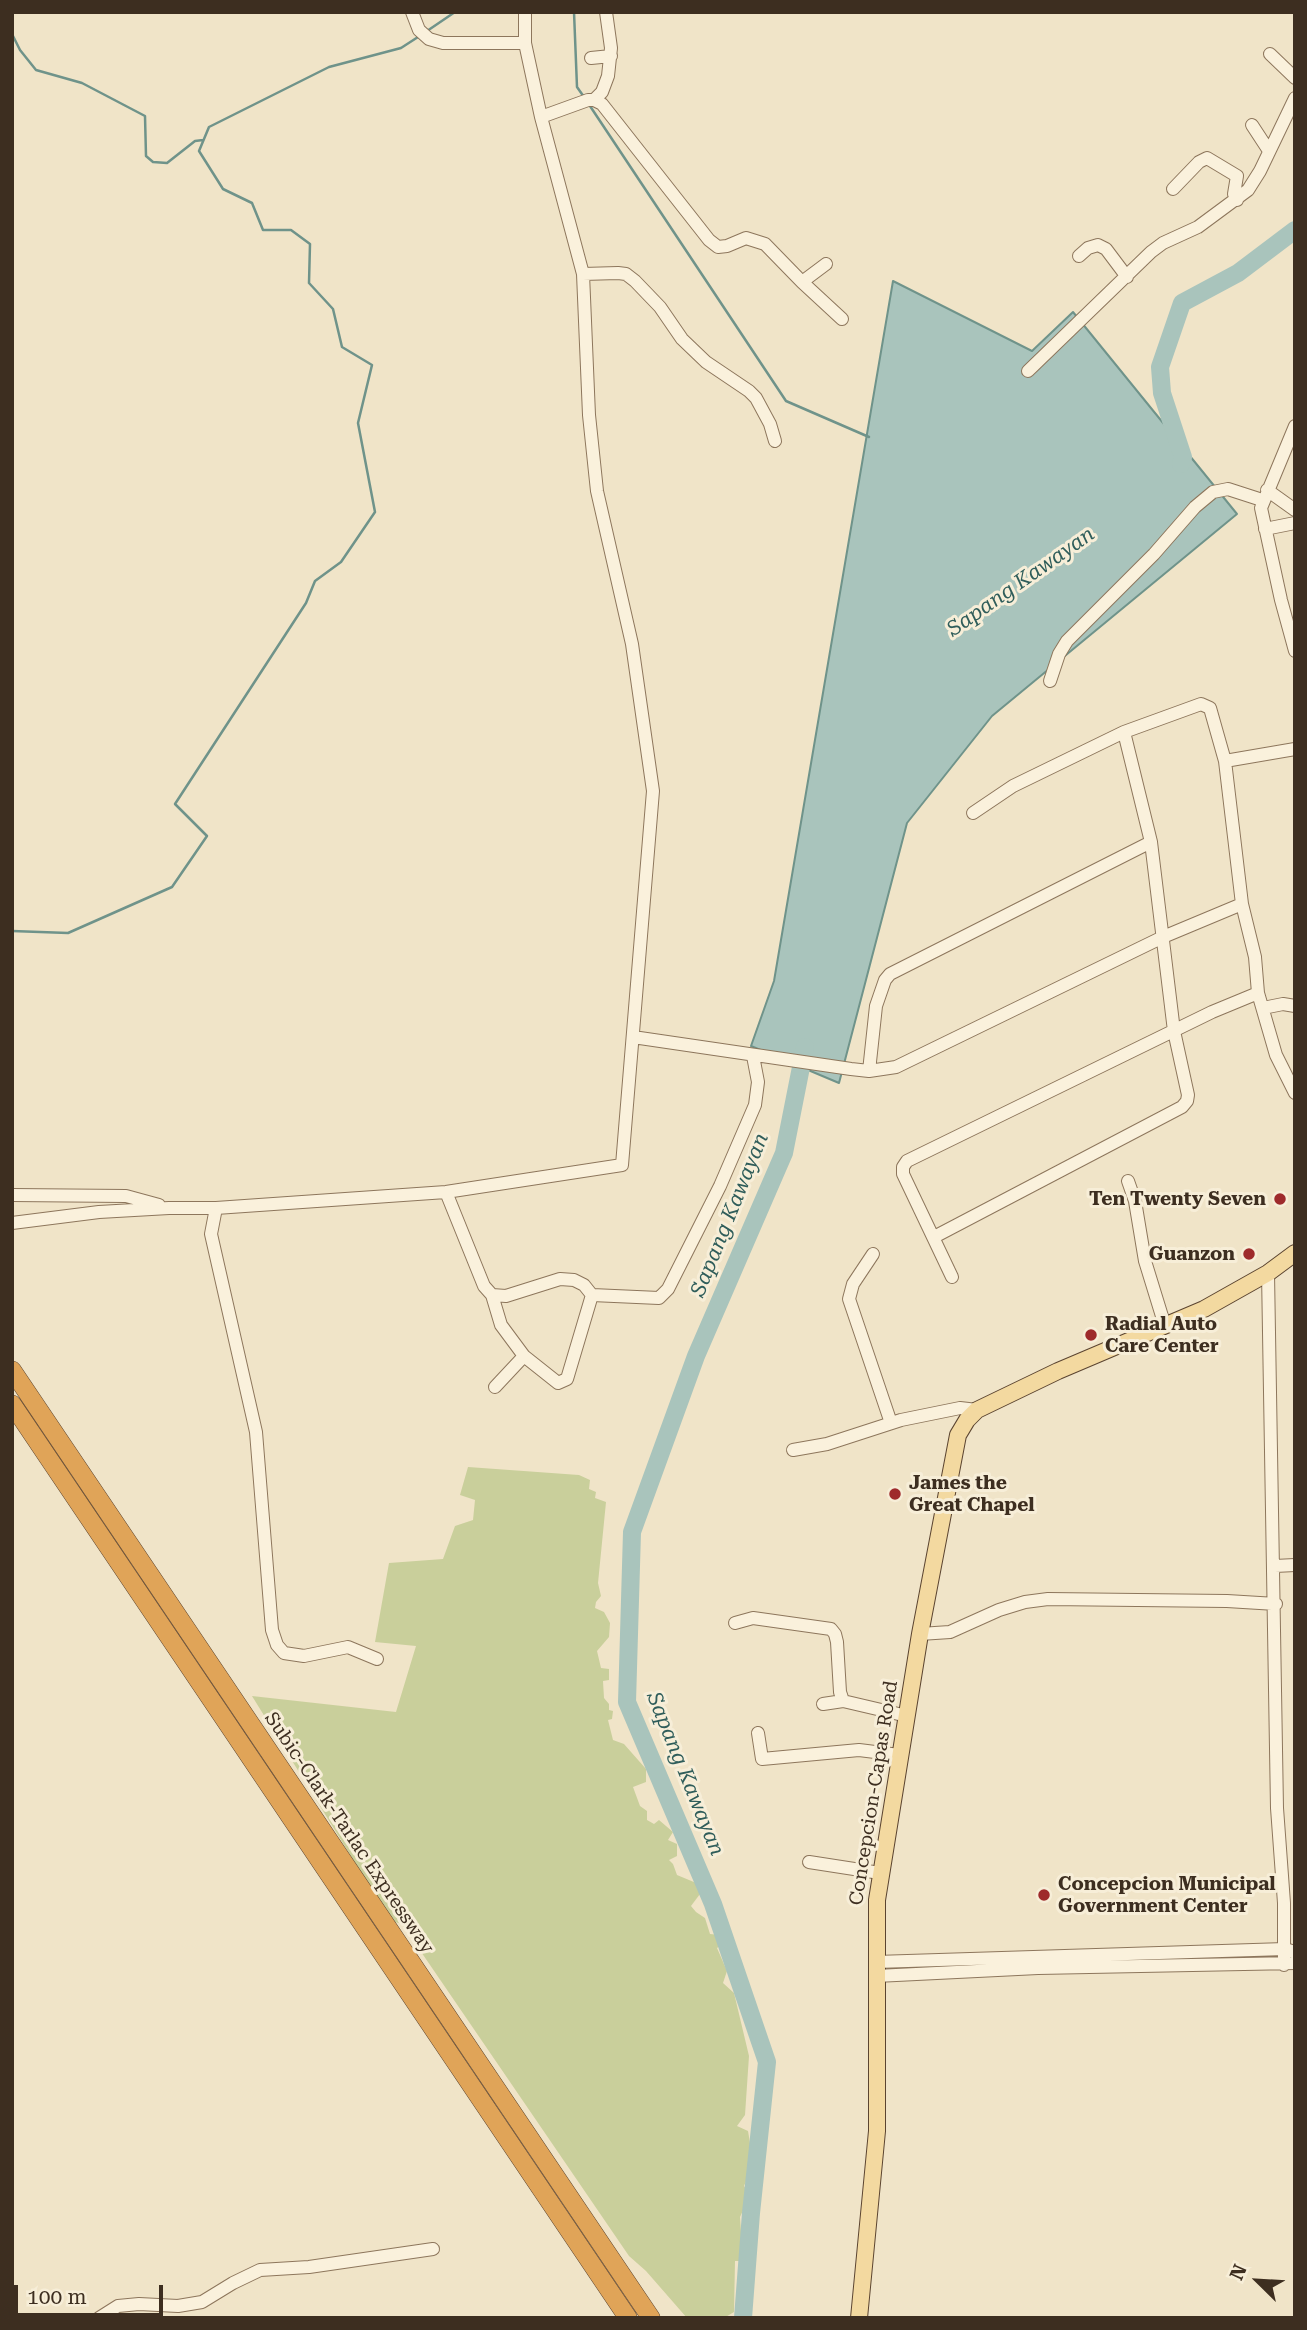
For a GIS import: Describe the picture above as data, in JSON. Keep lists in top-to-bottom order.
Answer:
{
  "streets": {
    "highway": ["Subic-Clark-Tarlac Expressway"],
    "main road": ["Concepcion-Capas Road"]
  },
  "water": ["Sapang Kawayan"],
  "places": [
    "Ten Twenty Seven",
    "Guanzon",
    "Radial Auto Care Center",
    "James the Great Chapel",
    "Concepcion Municipal Government Center"
  ],
  "scale_bar": "100 m",
  "north": "top left"
}
